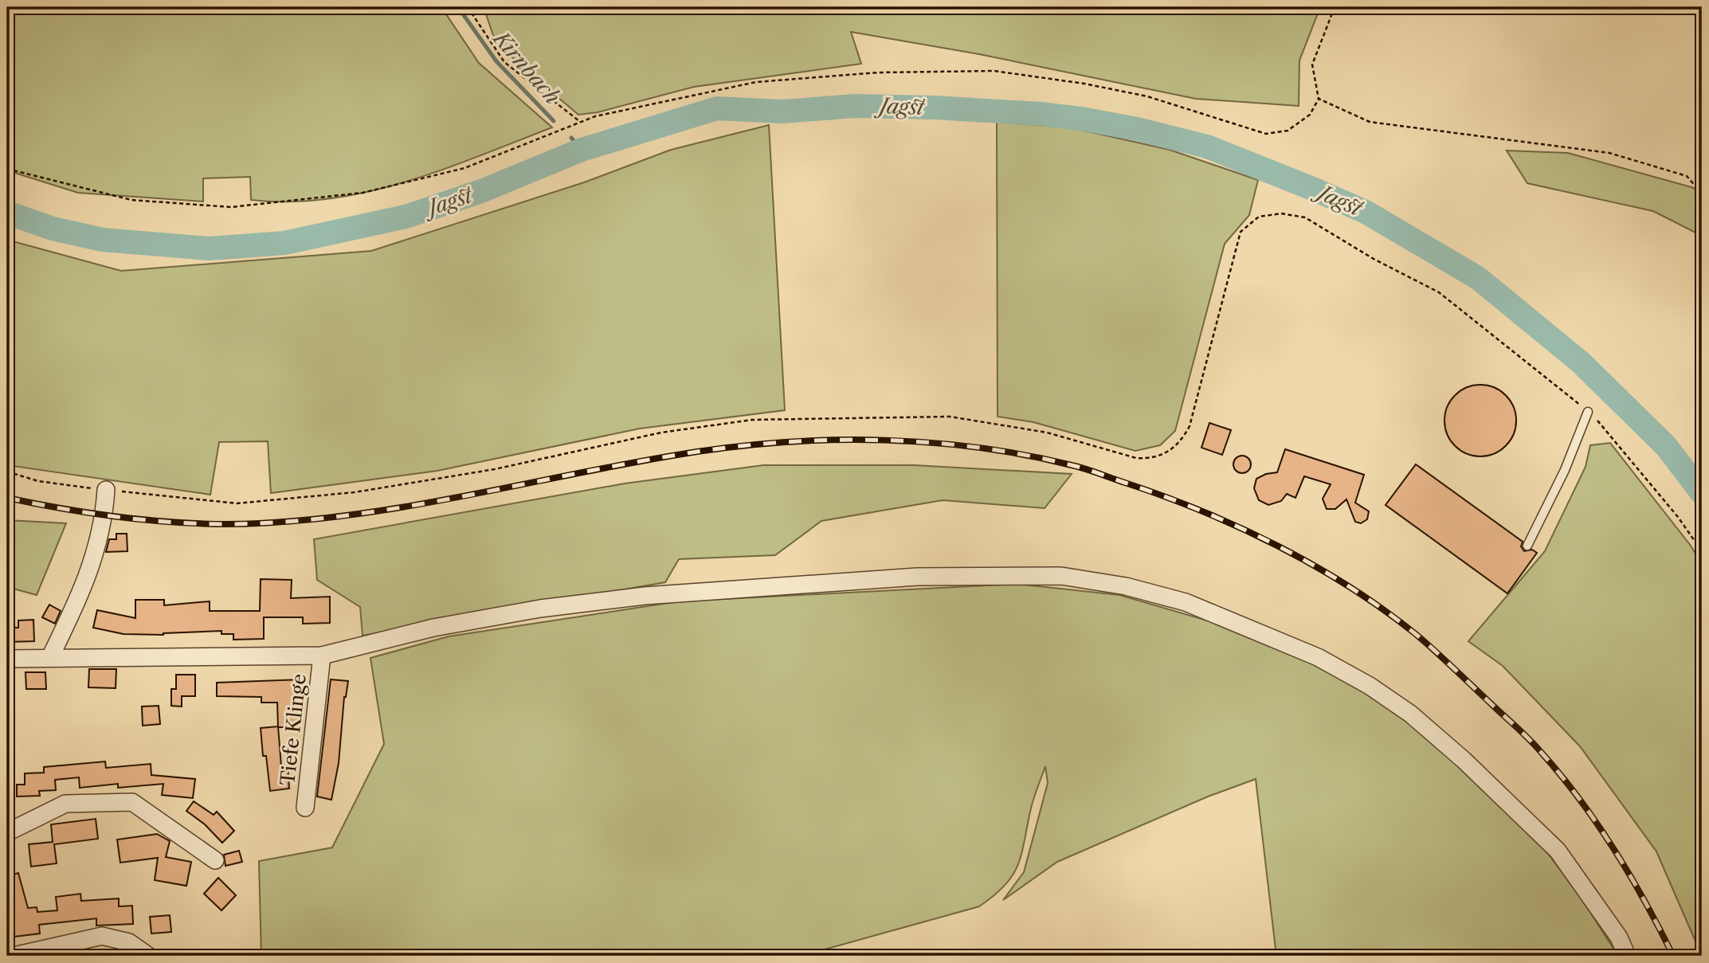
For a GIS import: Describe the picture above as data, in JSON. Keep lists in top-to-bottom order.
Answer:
{
  "streets": {
    "street": ["Tiefe Klinge"]
  },
  "water": ["Kirnbach", "Jagst"]
}
